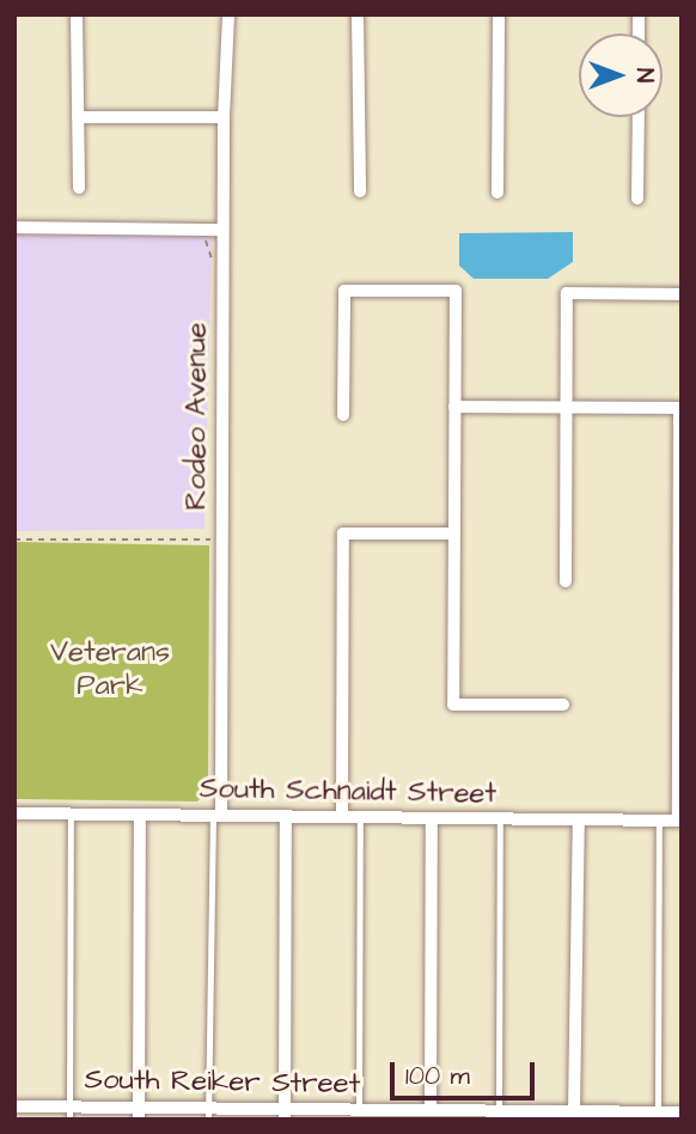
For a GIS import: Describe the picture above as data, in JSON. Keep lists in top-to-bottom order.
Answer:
{
  "streets": {
    "street": ["Rodeo Avenue", "South Schnaidt Street", "South Reiker Street"]
  },
  "crossings": [
    ["Rodeo Avenue", "South Schnaidt Street"]
  ],
  "parks": ["Veterans Park"],
  "scale_bar": "100 m",
  "north": "right"
}
